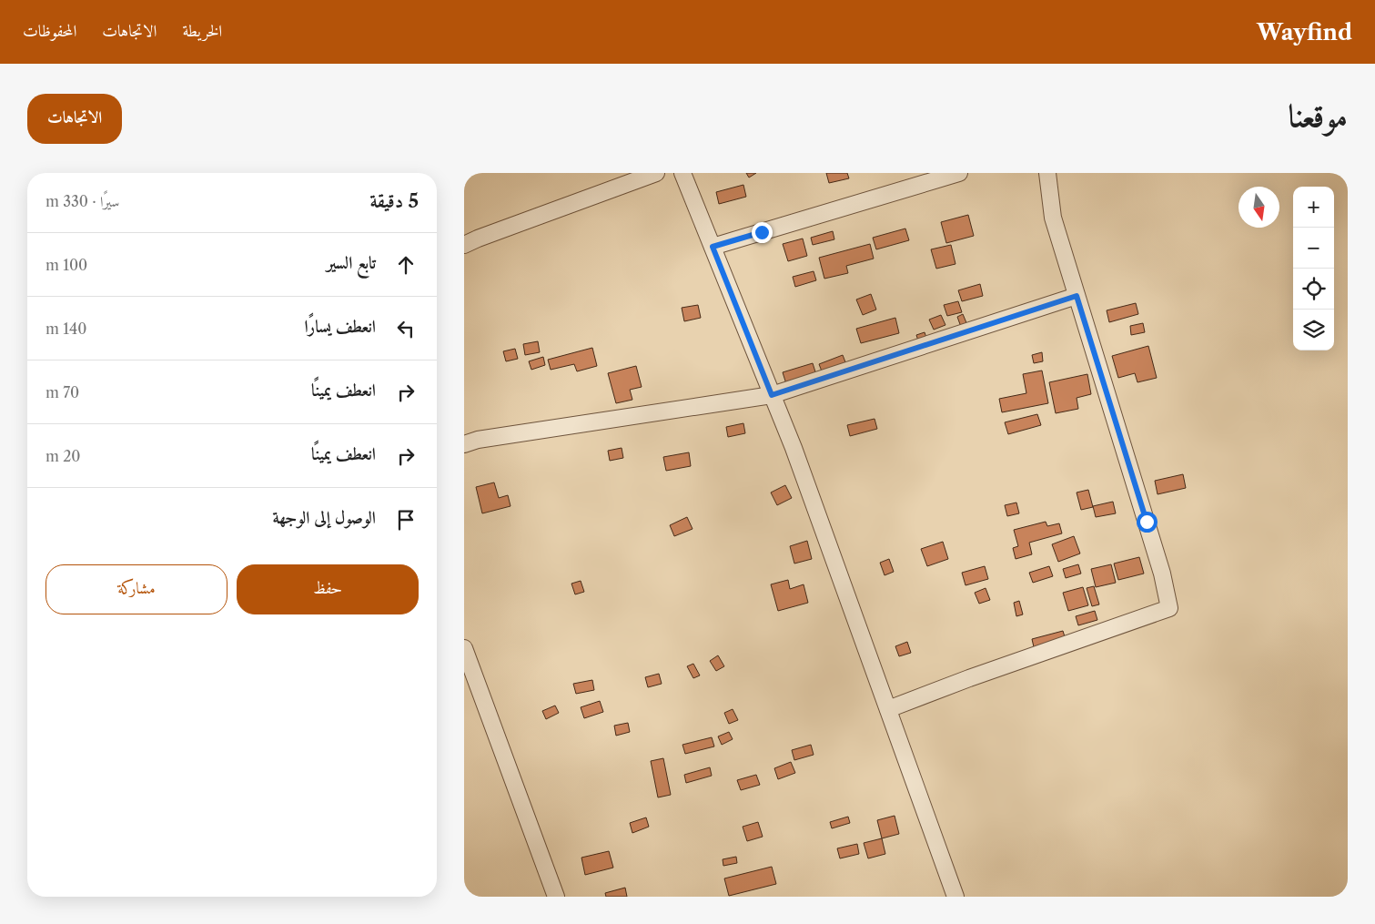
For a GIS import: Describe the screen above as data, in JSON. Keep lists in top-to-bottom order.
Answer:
{
  "north": "bottom",
  "page": {
    "header": "Wayfind",
    "nav": ["الخريطة", "الاتجاهات", "المحفوظات"],
    "title": "موقعنا",
    "buttons": [
      "الاتجاهات",
      ["حفظ", "مشاركة"]
    ],
    "heading": ["5 دقيقة", "سيرًا · 330 m"],
    "map_buttons": ["+", "−"],
    "list": [
      ["تابع السير", "100 m"],
      ["انعطف يسارًا", "140 m"],
      ["انعطف يمينًا", "70 m"],
      ["انعطف يمينًا", "20 m"],
      "الوصول إلى الوجهة"
    ]
  }
}
